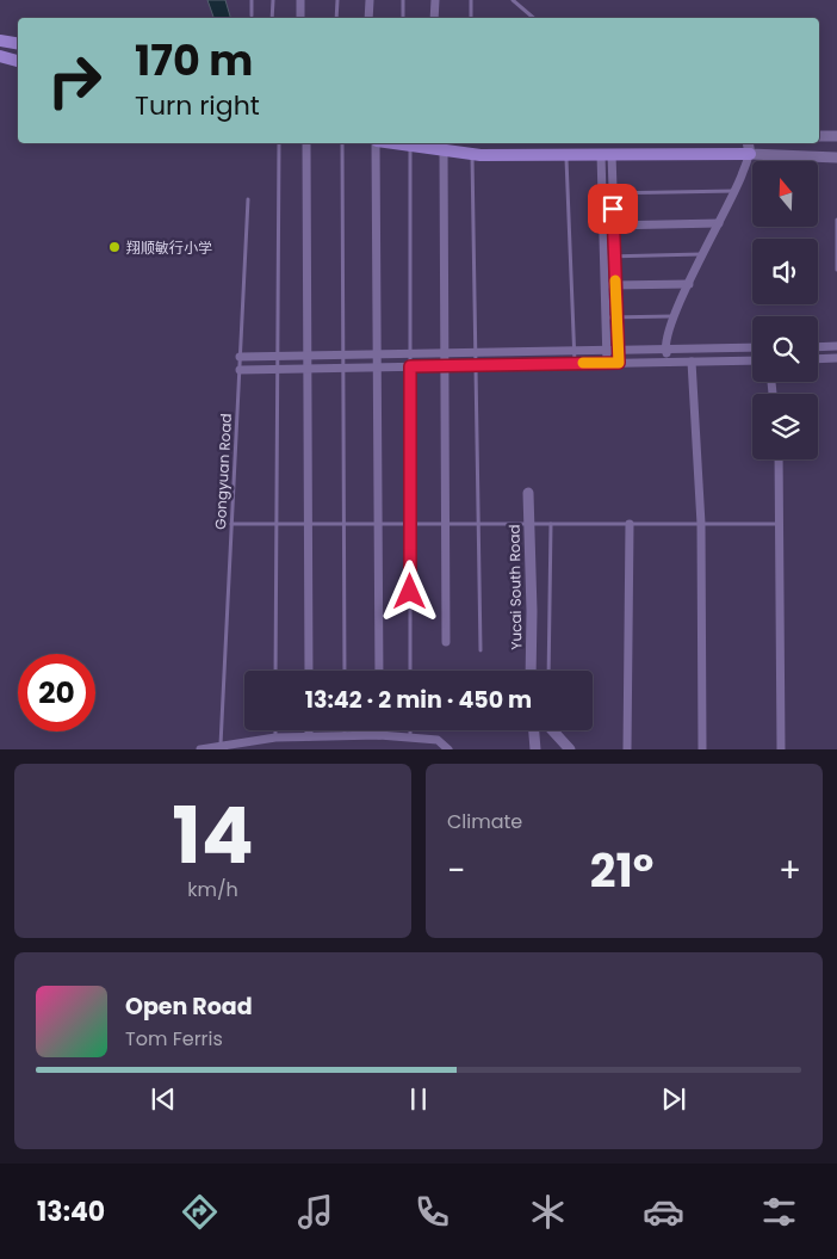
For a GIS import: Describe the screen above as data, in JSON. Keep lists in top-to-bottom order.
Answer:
{
  "streets": {
    "street": ["Yucai South Road"],
    "lane": ["Gongyuan Road"]
  },
  "places": ["翔顺敏行小学"],
  "north": "top",
  "page": {
    "turn": ["170 m", "Turn right"],
    "limit": "20",
    "trip": "13:42 · 2 min · 450 m",
    "tile": [
      ["14", "km/h"],
      "Climate"
    ],
    "heat": ["−", "21°", "+"],
    "song": ["Open Road", "Tom Ferris"],
    "tabs": "13:40"
  }
}
